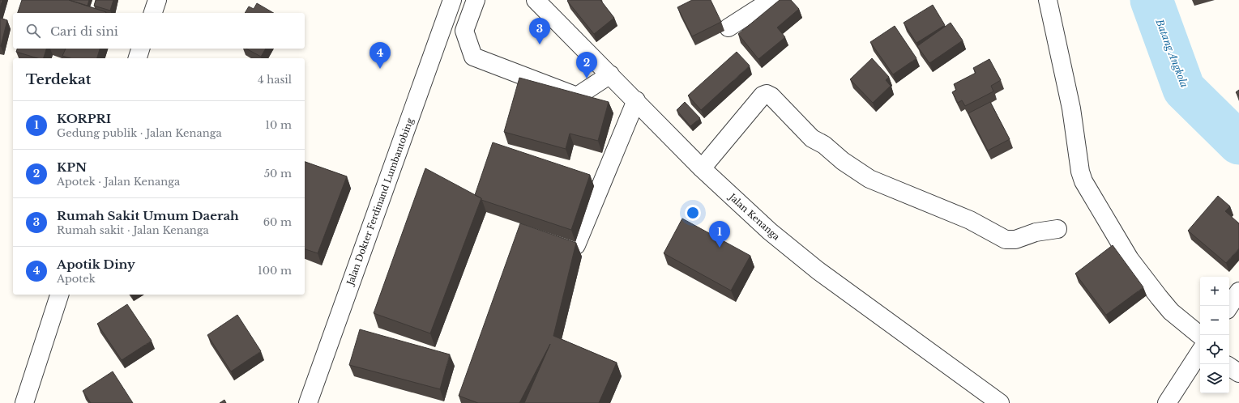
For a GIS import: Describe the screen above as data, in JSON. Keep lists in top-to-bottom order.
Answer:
{
  "streets": {
    "street": ["Jalan Dokter Ferdinand Lumbantobing", "Jalan Kenanga"]
  },
  "water": ["Batang Angkola"],
  "page": {
    "search": "Cari di sini",
    "pins": [
      "3",
      "4",
      "2",
      "1"
    ],
    "heading": ["Terdekat", "4 hasil"],
    "list": [
      {
        "mark": "1",
        "name": "KORPRI",
        "note": "Gedung publik · Jalan Kenanga",
        "value": "10 m"
      },
      {
        "mark": "2",
        "name": "KPN",
        "note": "Apotek · Jalan Kenanga",
        "value": "50 m"
      },
      {
        "mark": "3",
        "name": "Rumah Sakit Umum Daerah",
        "note": "Rumah sakit · Jalan Kenanga",
        "value": "60 m"
      },
      {
        "mark": "4",
        "name": "Apotik Diny",
        "note": "Apotek",
        "value": "100 m"
      }
    ],
    "map_buttons": ["+", "−"]
  }
}
